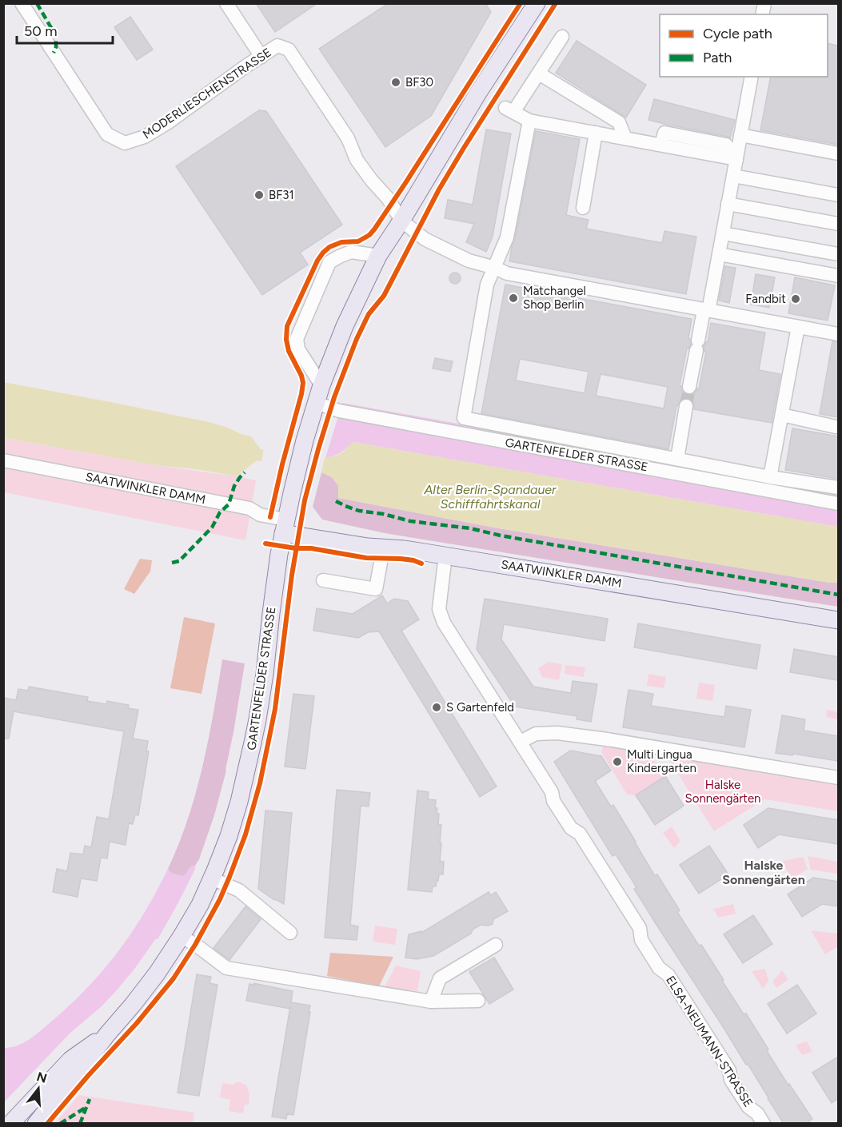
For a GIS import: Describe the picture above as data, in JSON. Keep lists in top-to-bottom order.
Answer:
{
  "streets": {
    "main road": ["GARTENFELDER STRASSE", "SAATWINKLER DAMM"],
    "street": ["MODERLIESCHENSTRASSE", "ELSA-NEUMANN-STRASSE"]
  },
  "crossings": [
    ["GARTENFELDER STRASSE", "SAATWINKLER DAMM"],
    ["SAATWINKLER DAMM", "ELSA-NEUMANN-STRASSE"]
  ],
  "districts": ["Halske Sonnengärten"],
  "water": ["Alter Berlin-Spandauer Schifffahrtskanal"],
  "parks": ["Halske Sonnengärten"],
  "places": [
    "BF30",
    "BF31",
    "Matchangel Shop Berlin",
    "Fandbit",
    "S Gartenfeld",
    "Multi Lingua Kindergarten"
  ],
  "legend": ["Cycle path", "Path"],
  "scale_bar": "50 m",
  "north": "top"
}
